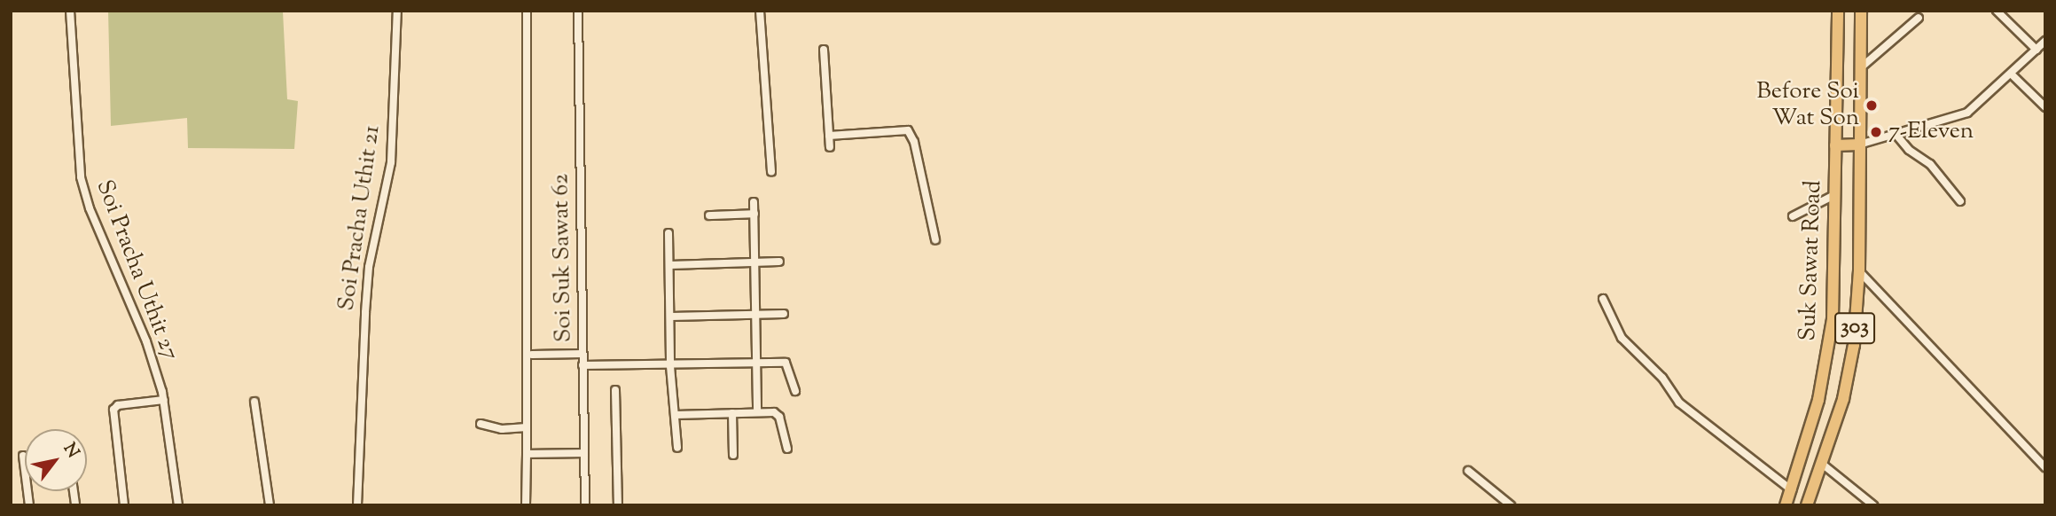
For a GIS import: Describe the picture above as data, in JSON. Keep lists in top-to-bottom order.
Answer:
{
  "streets": {
    "main road": ["Suk Sawat Road", "303"],
    "street": ["Soi Pracha Uthit 21", "Soi Suk Sawat 62", "Soi Pracha Uthit 27"]
  },
  "places": ["Before Soi Wat Son", "7-Eleven"],
  "north": "top right"
}
